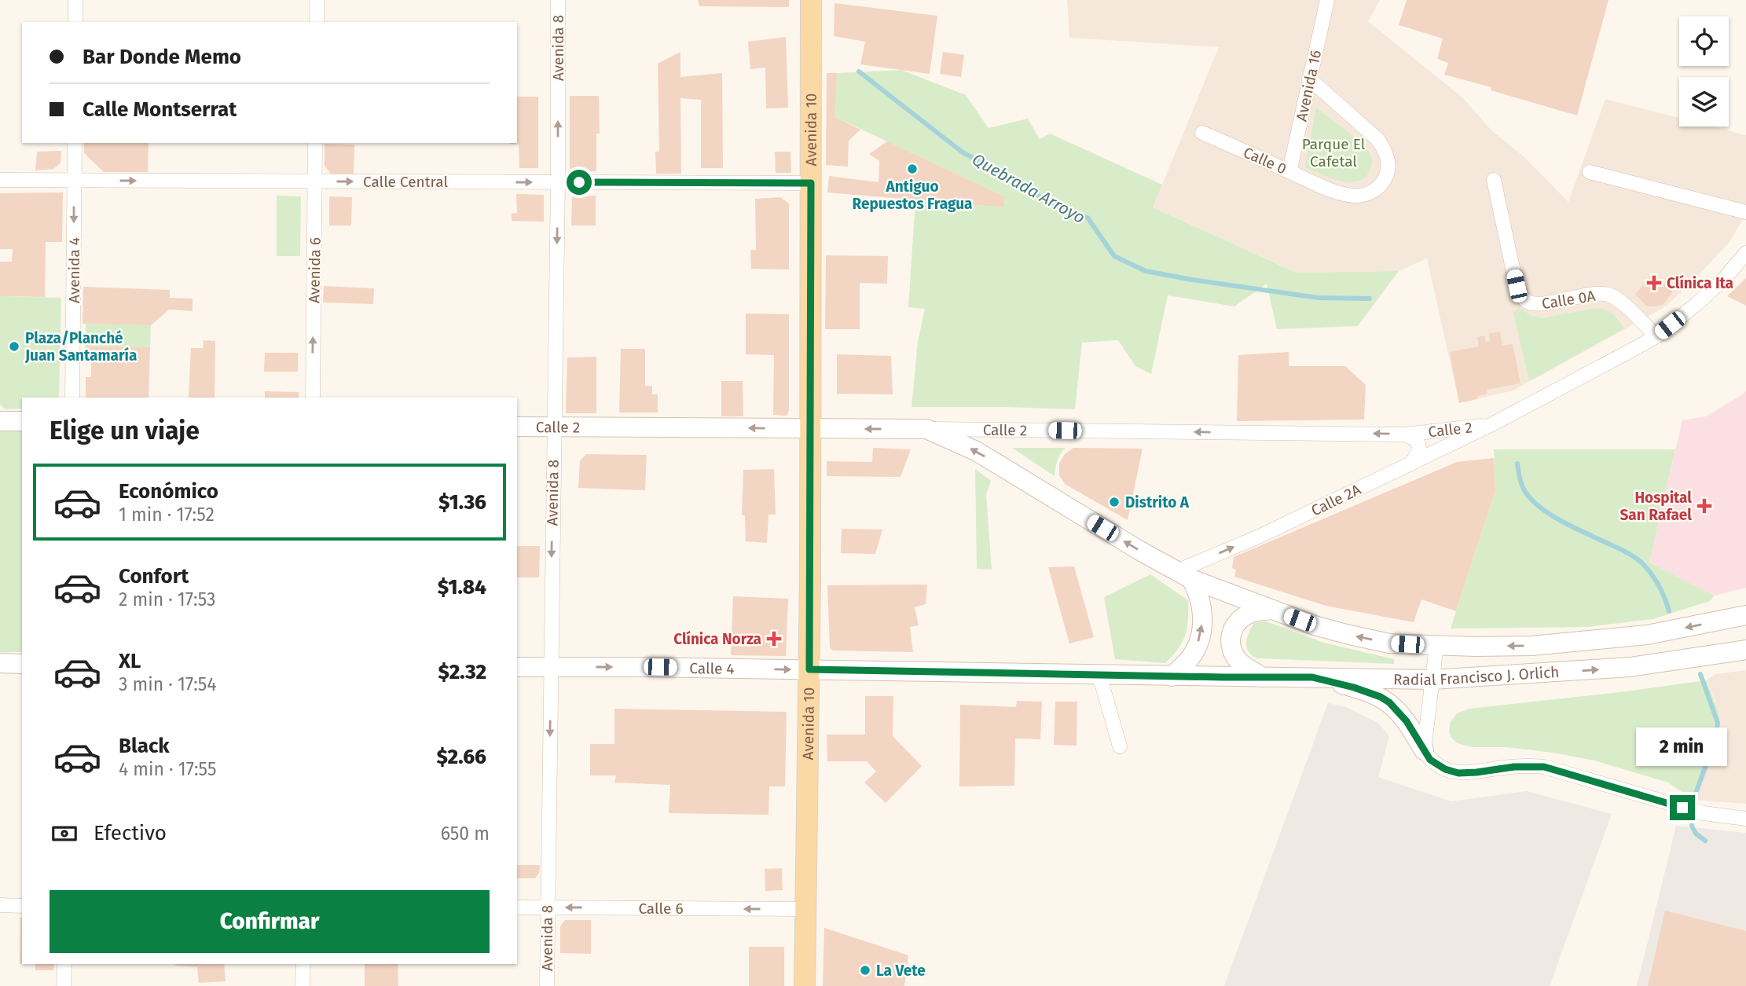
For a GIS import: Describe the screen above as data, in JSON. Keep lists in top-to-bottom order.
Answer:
{
  "streets": {
    "main road": [
      "Avenida 10",
      "Calle 2",
      "Calle 4",
      "Radial Francisco J. Orlich"
    ],
    "street": [
      "Avenida 8",
      "Avenida 16",
      "Calle 0",
      "Calle Central",
      "Avenida 4",
      "Avenida 6",
      "Calle 0A",
      "Calle 2A",
      "Calle 6"
    ]
  },
  "crossings": [
    ["Avenida 8", "Calle Central"],
    ["Avenida 8", "Calle 2"],
    ["Avenida 8", "Calle 4"],
    ["Avenida 8", "Calle 6"],
    ["Avenida 16", "Calle 0"],
    ["Avenida 10", "Calle Central"],
    ["Avenida 10", "Calle 2"],
    ["Avenida 10", "Calle 4"],
    ["Avenida 10", "Radial Francisco J. Orlich"],
    ["Avenida 10", "Calle 6"],
    ["Calle Central", "Avenida 4"],
    ["Calle Central", "Avenida 6"],
    ["Calle 0A", "Calle 2A"],
    ["Calle 2", "Calle 2A"],
    ["Calle 2", "Radial Francisco J. Orlich"],
    ["Calle 2A", "Radial Francisco J. Orlich"],
    ["Calle 4", "Radial Francisco J. Orlich"]
  ],
  "one_way": [
    "Calle Central",
    "Avenida 4",
    "Avenida 6",
    "Calle 2",
    "Calle 2A",
    "Calle 4",
    "Calle 6"
  ],
  "water": ["Quebrada Arroyo"],
  "parks": ["Parque El Cafetal"],
  "places": {
    "other": [
      "Antiguo Repuestos Fragua",
      "Plaza/Planché Juan Santamaría",
      "Distrito A",
      "La Vete"
    ],
    "health": ["Clínica Ita", "Hospital San Rafael", "Clínica Norza"]
  },
  "page": {
    "banner": ["Bar Donde Memo", "Calle Montserrat"],
    "heading": "Elige un viaje",
    "list": [
      {
        "name": "Económico",
        "note": "1 min · 17:52",
        "value": "$1.36"
      },
      {
        "name": "Confort",
        "note": "2 min · 17:53",
        "value": "$1.84"
      },
      {
        "name": "XL",
        "note": "3 min · 17:54",
        "value": "$2.32"
      },
      {
        "name": "Black",
        "note": "4 min · 17:55",
        "value": "$2.66"
      }
    ],
    "bubble": "2 min",
    "pay": ["Efectivo", "650 m"],
    "buttons": "Confirmar"
  }
}
